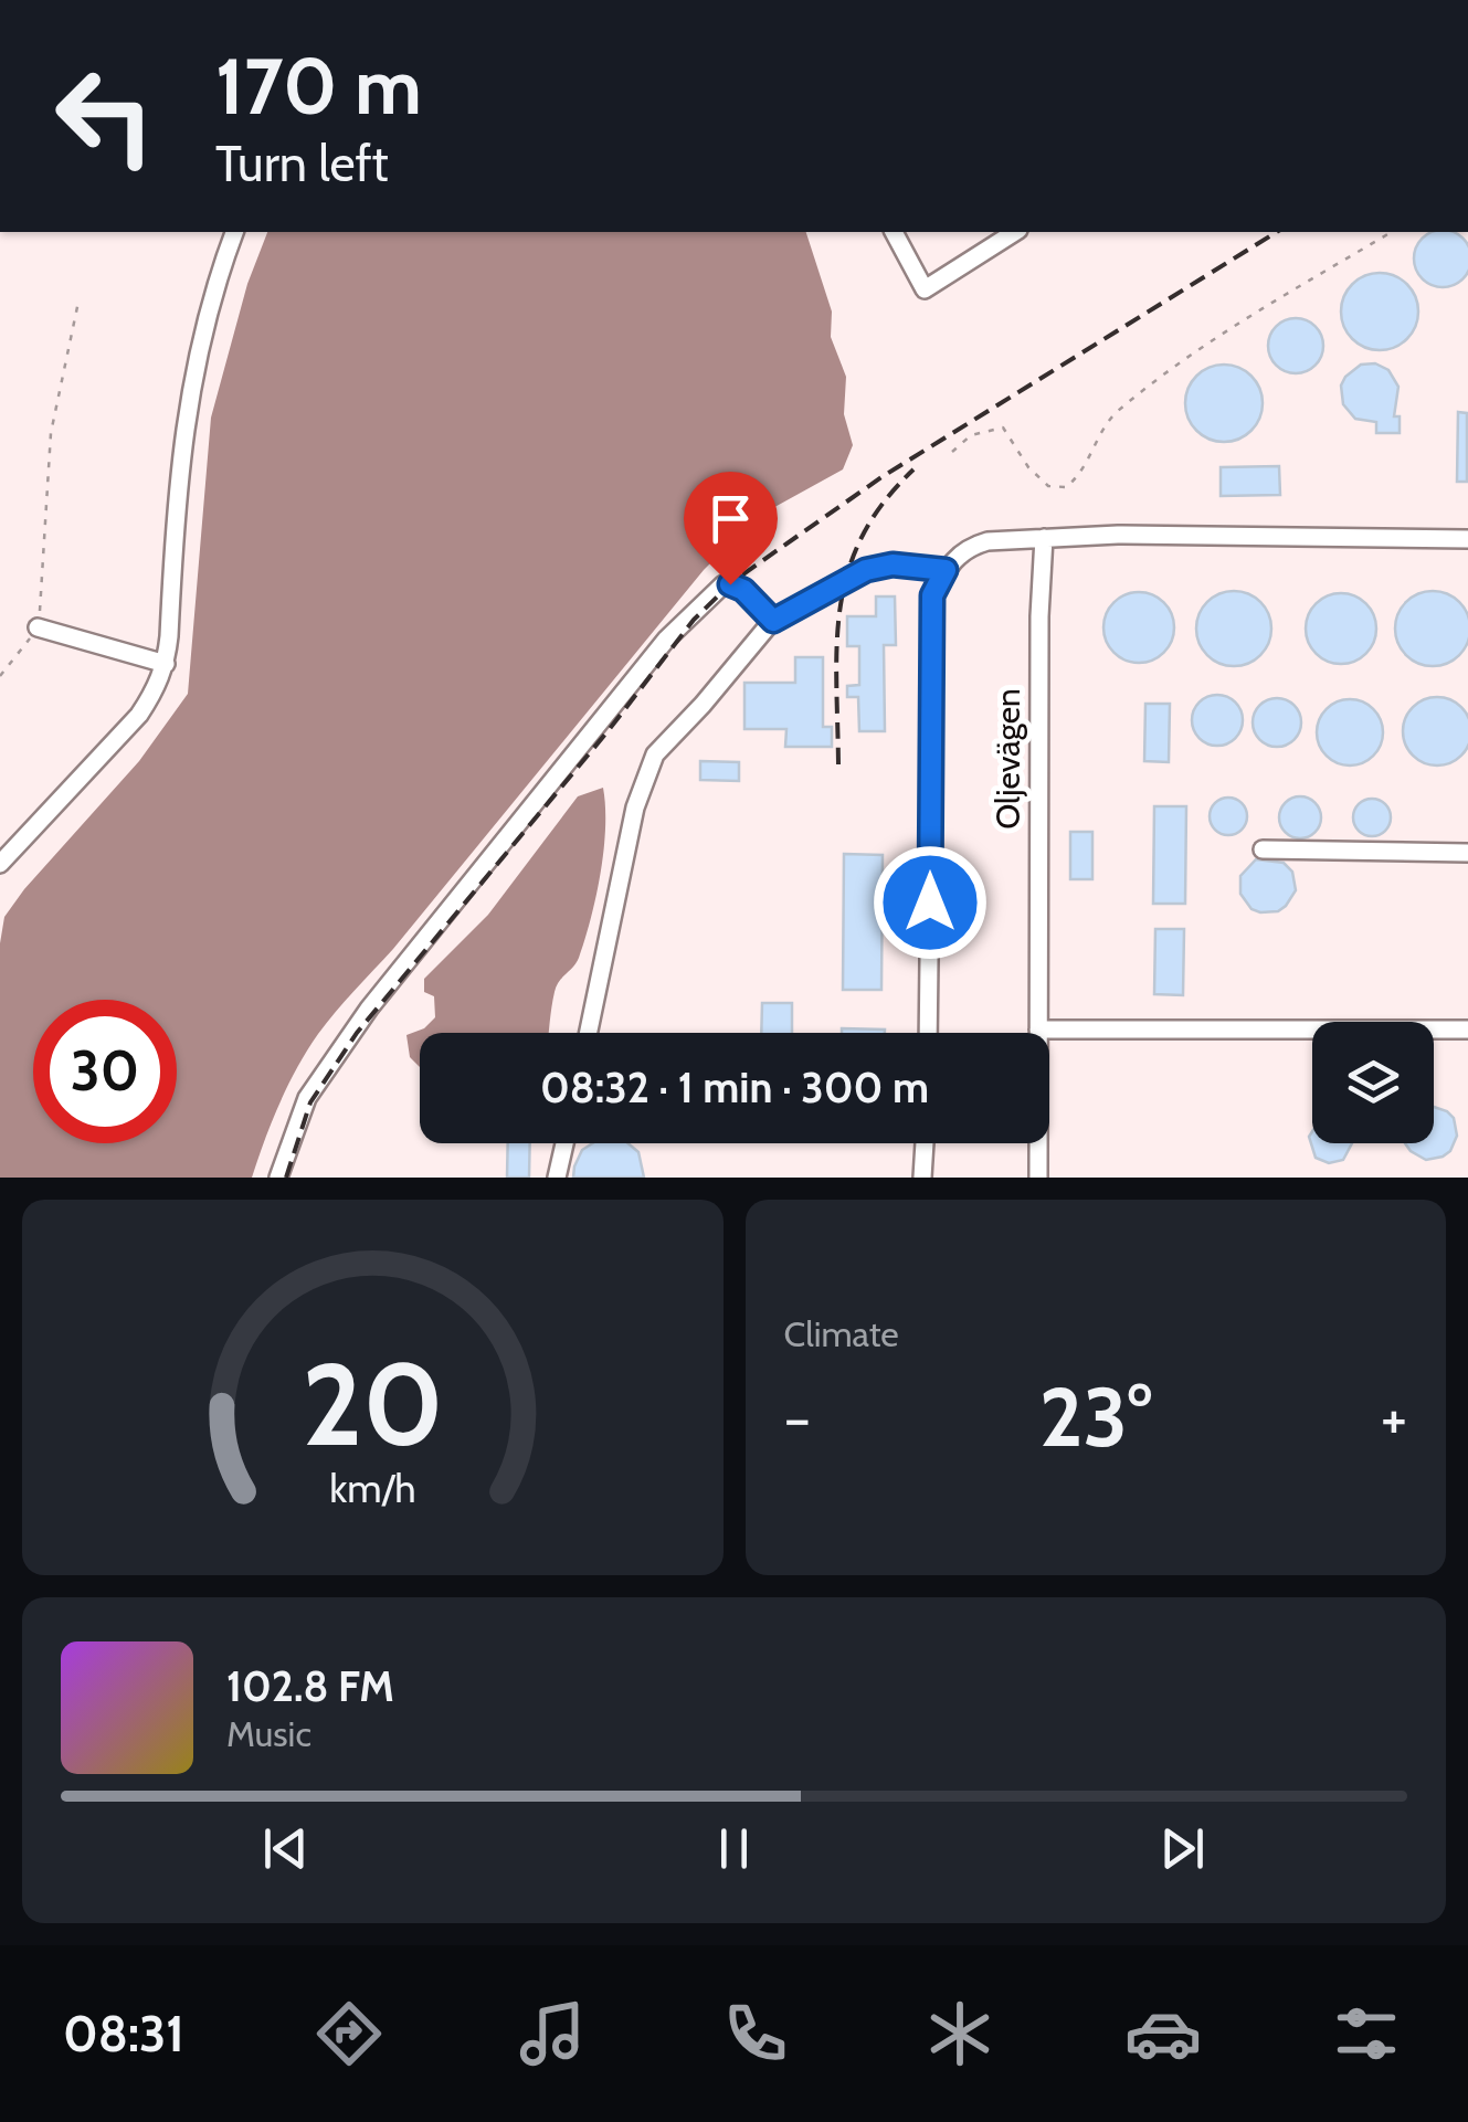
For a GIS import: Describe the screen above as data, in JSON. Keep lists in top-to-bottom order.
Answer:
{
  "streets": {
    "street": ["Oljevägen"]
  },
  "page": {
    "turn": ["170 m", "Turn left"],
    "limit": "30",
    "trip": "08:32 · 1 min · 300 m",
    "tile": "Climate",
    "heat": ["−", "23°", "+"],
    "song": ["102.8 FM", "Music"],
    "tabs": "08:31",
    "gauge": ["20", "km/h"]
  }
}
